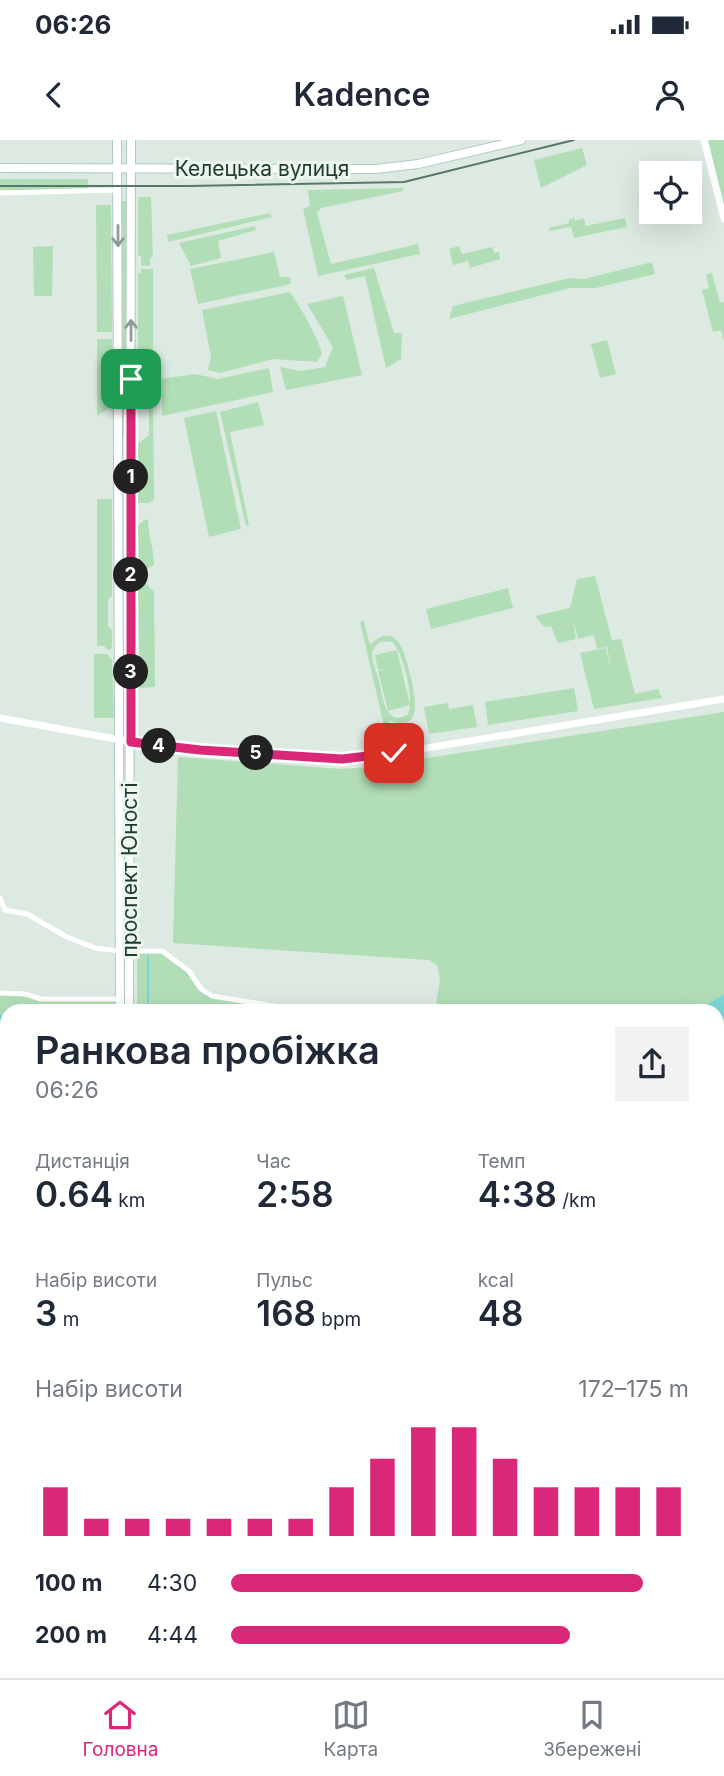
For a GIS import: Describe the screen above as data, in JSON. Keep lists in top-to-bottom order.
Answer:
{
  "streets": {
    "main road": ["Келецька вулиця", "проспект Юності"]
  },
  "crossings": [
    ["Келецька вулиця", "проспект Юності"]
  ],
  "page": {
    "status": "06:26",
    "header": "Kadence",
    "pins": [
      "1",
      "2",
      "3",
      "4",
      "5"
    ],
    "heading": ["Ранкова пробіжка", "06:26"],
    "stats": [
      ["Дистанція", "0.64 km"],
      ["Час", "2:58"],
      ["Темп", "4:38 /km"],
      ["Набір висоти", "3 m"],
      ["Пульс", "168 bpm"],
      ["kcal", "48"]
    ],
    "chart": ["Набір висоти", "172–175 m"],
    "list": [
      {
        "name": "100 m",
        "note": "4:30"
      },
      {
        "name": "200 m",
        "note": "4:44"
      }
    ],
    "tabs": ["Головна", "Карта", "Збережені"]
  }
}
